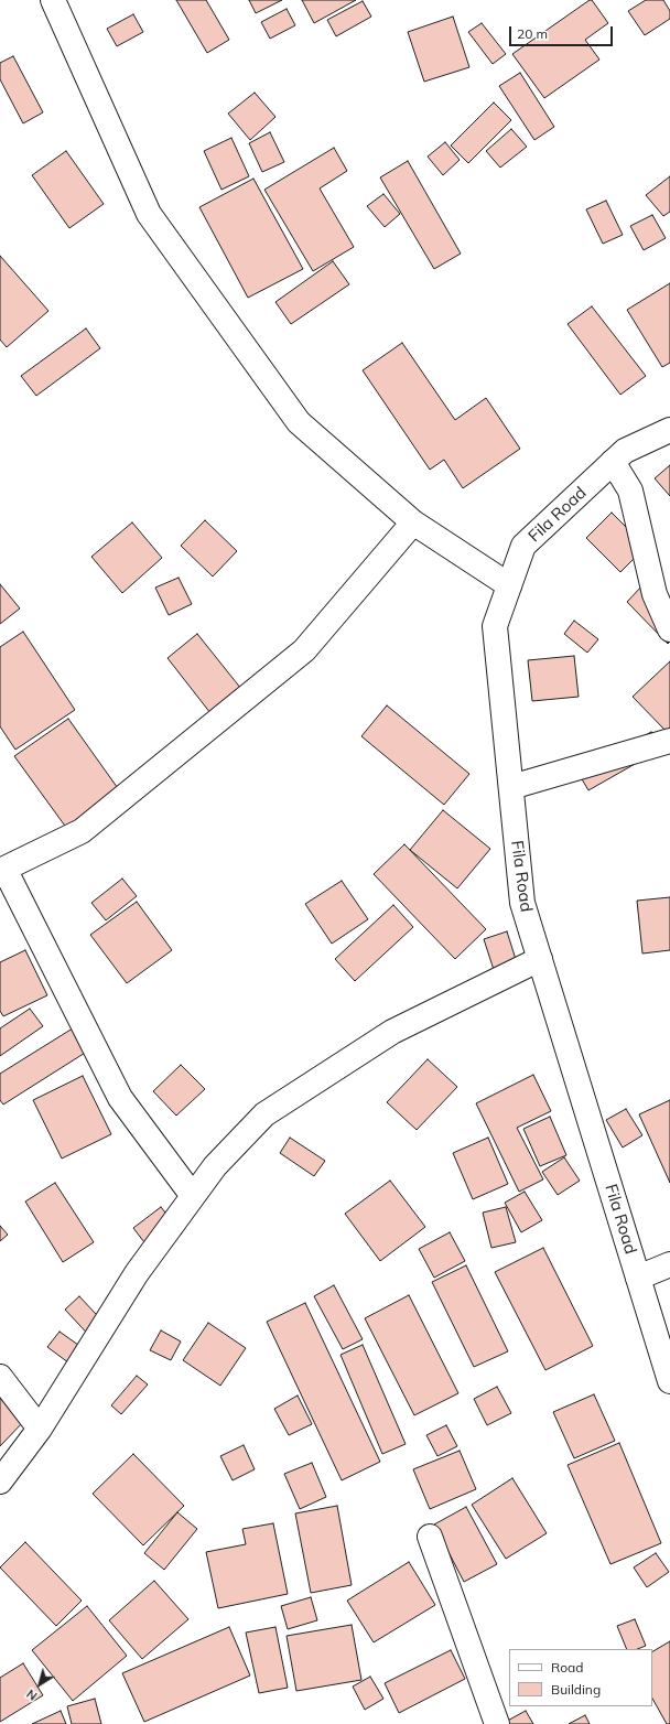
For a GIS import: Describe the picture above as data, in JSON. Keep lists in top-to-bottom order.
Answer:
{
  "streets": {
    "street": ["Fila Road"]
  },
  "legend": ["Road", "Building"],
  "scale_bar": "20 m",
  "north": "bottom left"
}
